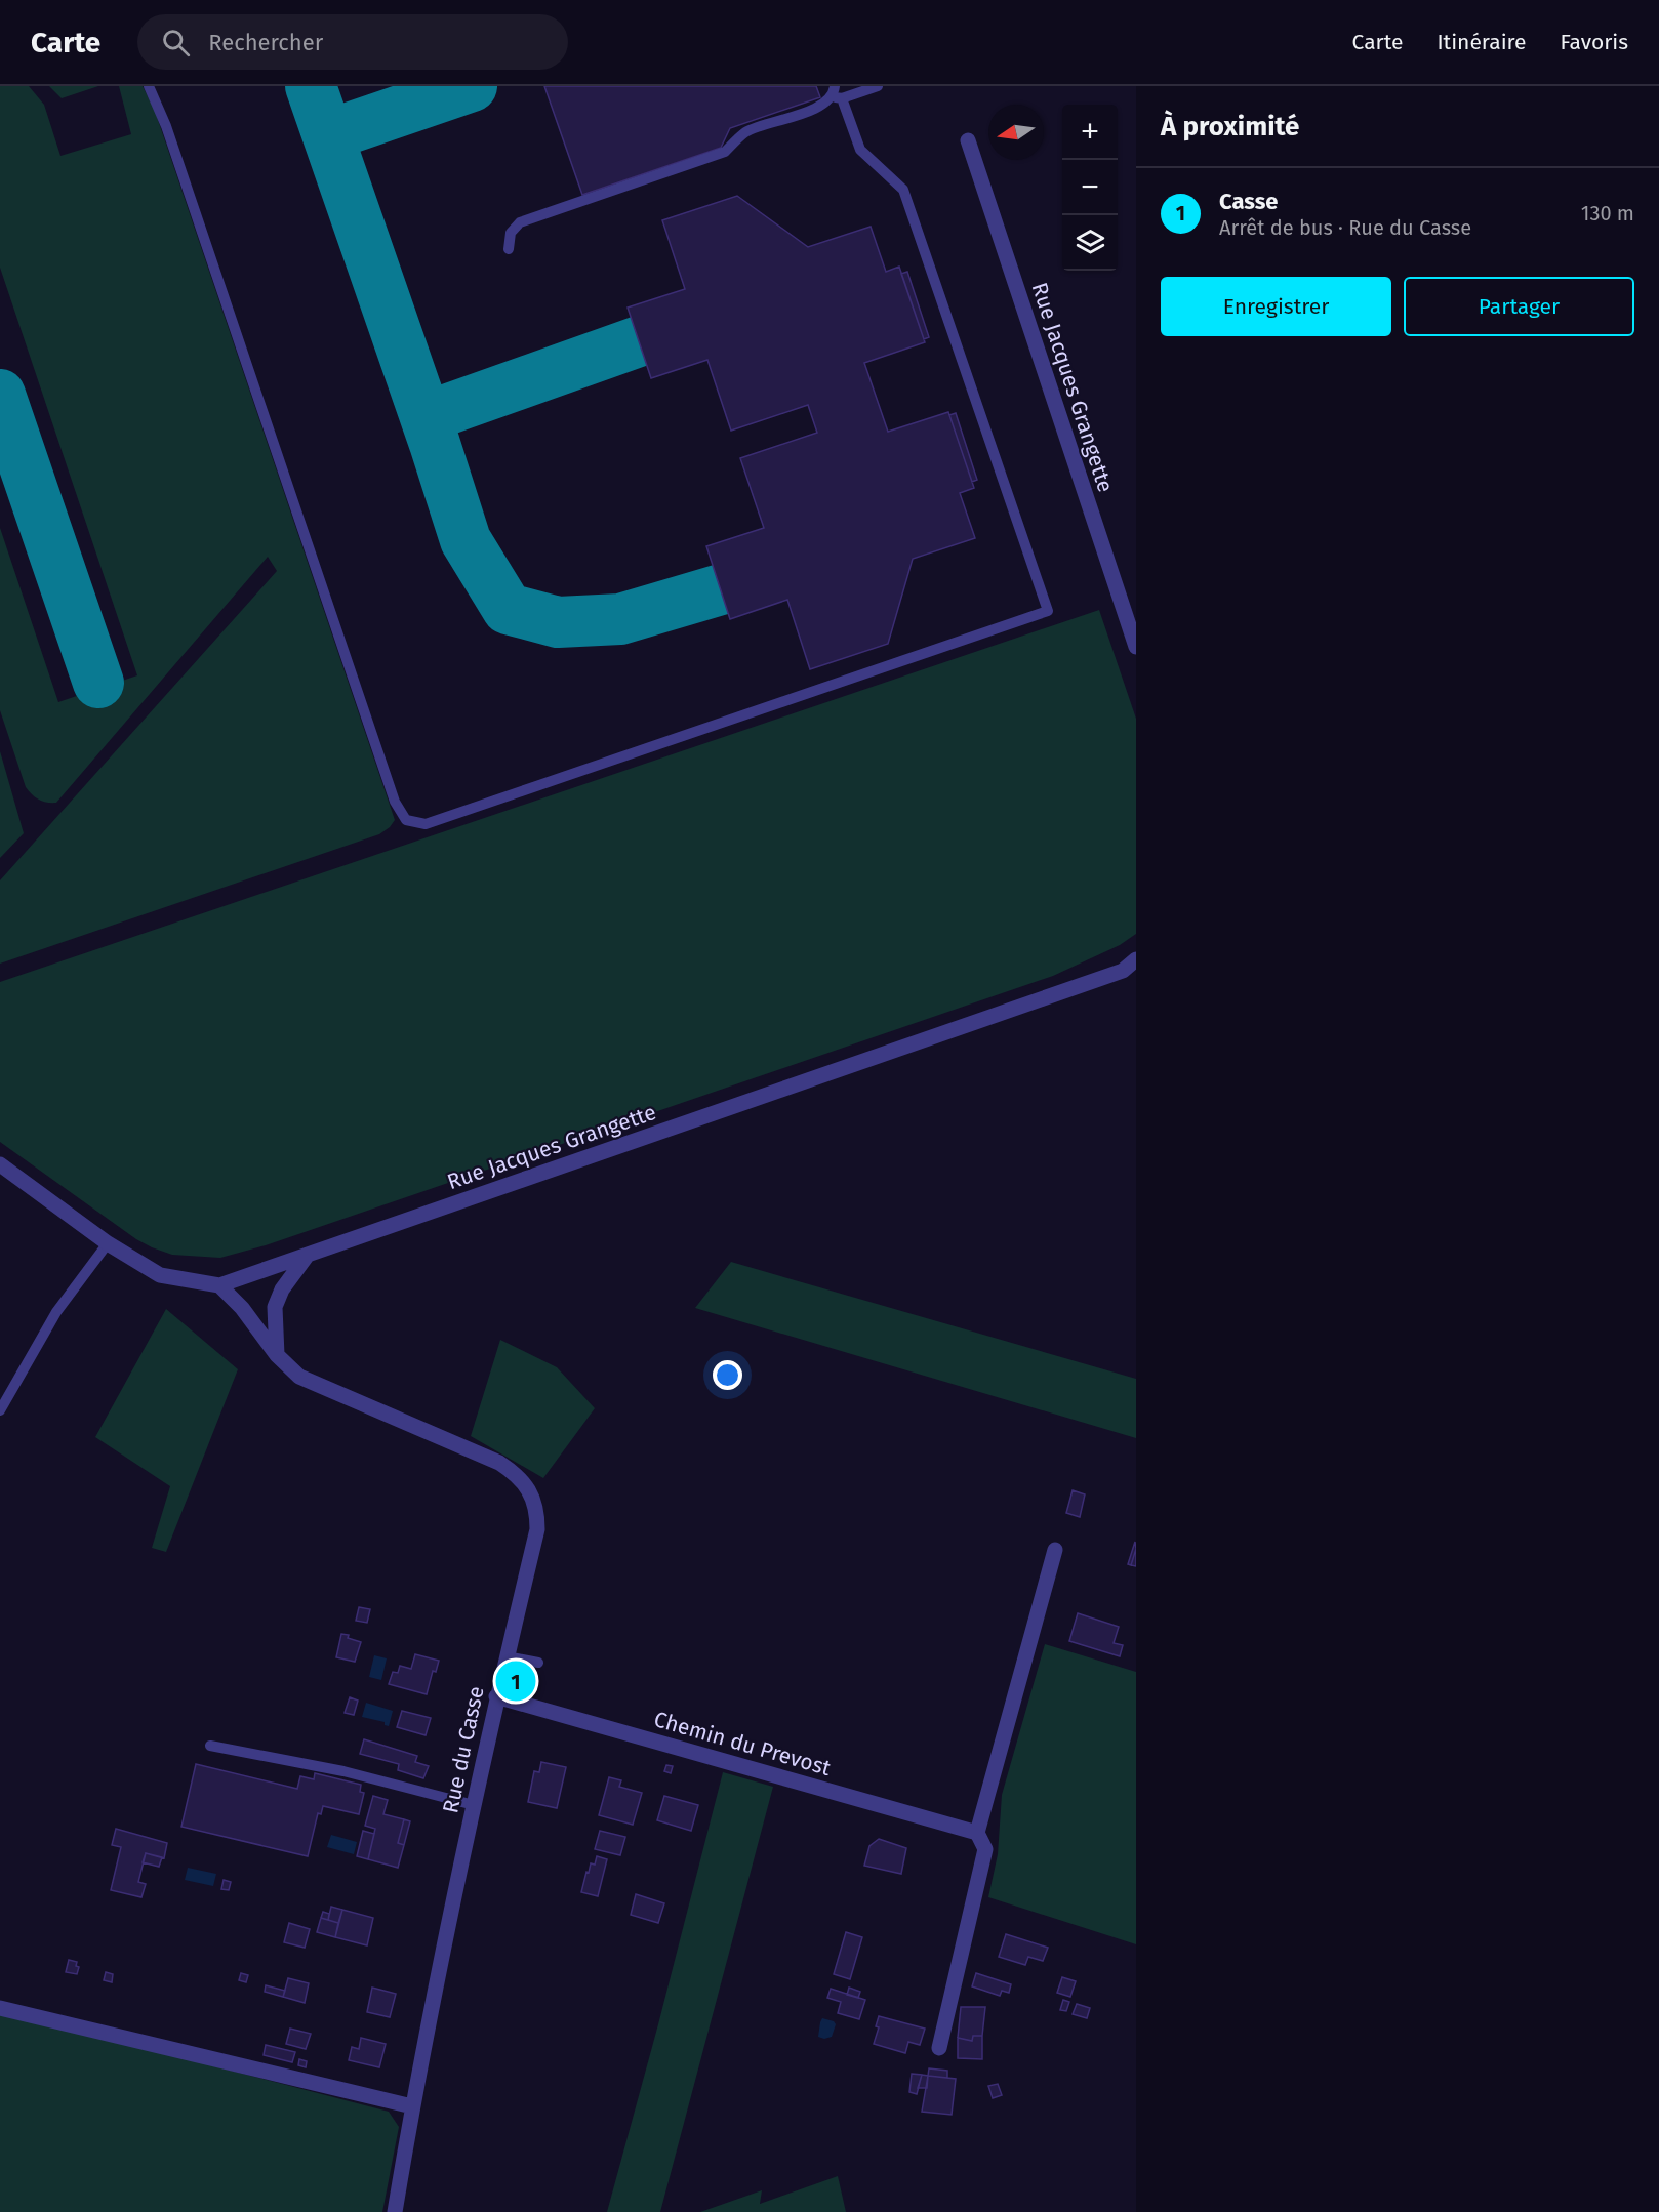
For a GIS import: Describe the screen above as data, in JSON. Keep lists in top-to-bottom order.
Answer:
{
  "streets": {
    "street": ["Rue Jacques Grangette", "Chemin du Prevost", "Rue du Casse"]
  },
  "crossings": [
    ["Rue Jacques Grangette", "Rue du Casse"],
    ["Chemin du Prevost", "Rue du Casse"]
  ],
  "north": "left",
  "page": {
    "header": "Carte",
    "search": "Rechercher",
    "nav": ["Carte", "Itinéraire", "Favoris"],
    "heading": "À proximité",
    "map_buttons": ["+", "−"],
    "list": [
      {
        "mark": "1",
        "name": "Casse",
        "note": "Arrêt de bus · Rue du Casse",
        "value": "130 m"
      }
    ],
    "buttons": ["Enregistrer", "Partager"],
    "pins": "1"
  }
}
